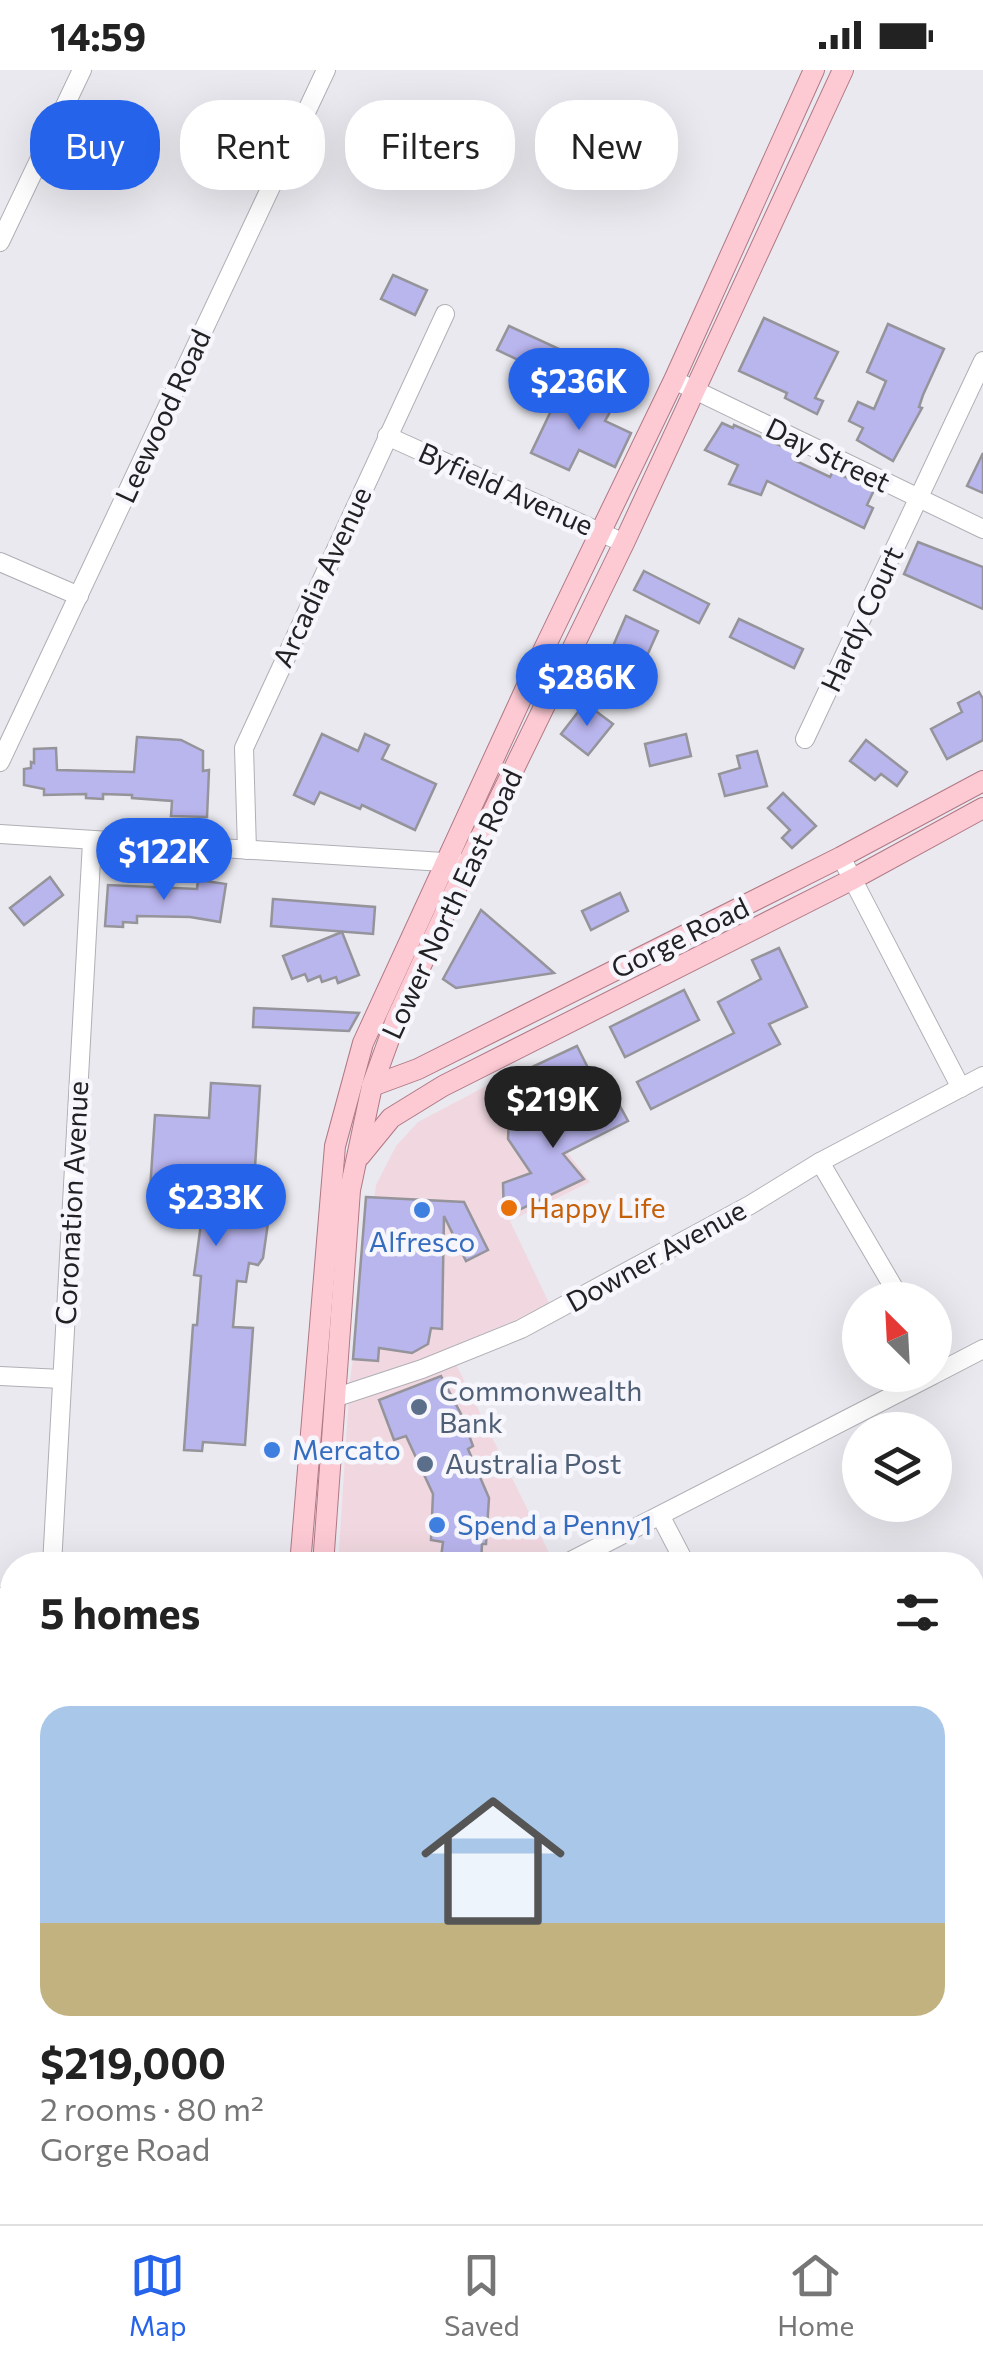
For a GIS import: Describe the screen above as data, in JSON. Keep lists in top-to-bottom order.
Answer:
{
  "streets": {
    "main road": ["Lower North East Road", "Gorge Road"],
    "street": [
      "Leewood Road",
      "Day Street",
      "Byfield Avenue",
      "Arcadia Avenue",
      "Hardy Court",
      "Coronation Avenue",
      "Downer Avenue"
    ]
  },
  "crossings": [
    ["Day Street", "Hardy Court"],
    ["Day Street", "Lower North East Road"],
    ["Byfield Avenue", "Arcadia Avenue"],
    ["Byfield Avenue", "Lower North East Road"],
    ["Lower North East Road", "Gorge Road"],
    ["Lower North East Road", "Downer Avenue"]
  ],
  "places": [
    "Happy Life",
    "Alfresco",
    "Commonwealth Bank",
    "Mercato",
    "Australia Post",
    "Spend a Penny1"
  ],
  "north": "top left",
  "page": {
    "status": "14:59",
    "chip": [
      "Buy",
      "Rent",
      "Filters",
      "New"
    ],
    "price": [
      "$236K",
      "$286K",
      "$122K",
      "$219K",
      "$233K"
    ],
    "heading": "5 homes",
    "list": [
      {
        "name": "$219,000",
        "note": "2 rooms · 80 m² · Gorge Road"
      }
    ],
    "tabs": ["Map", "Saved", "Home"]
  }
}
